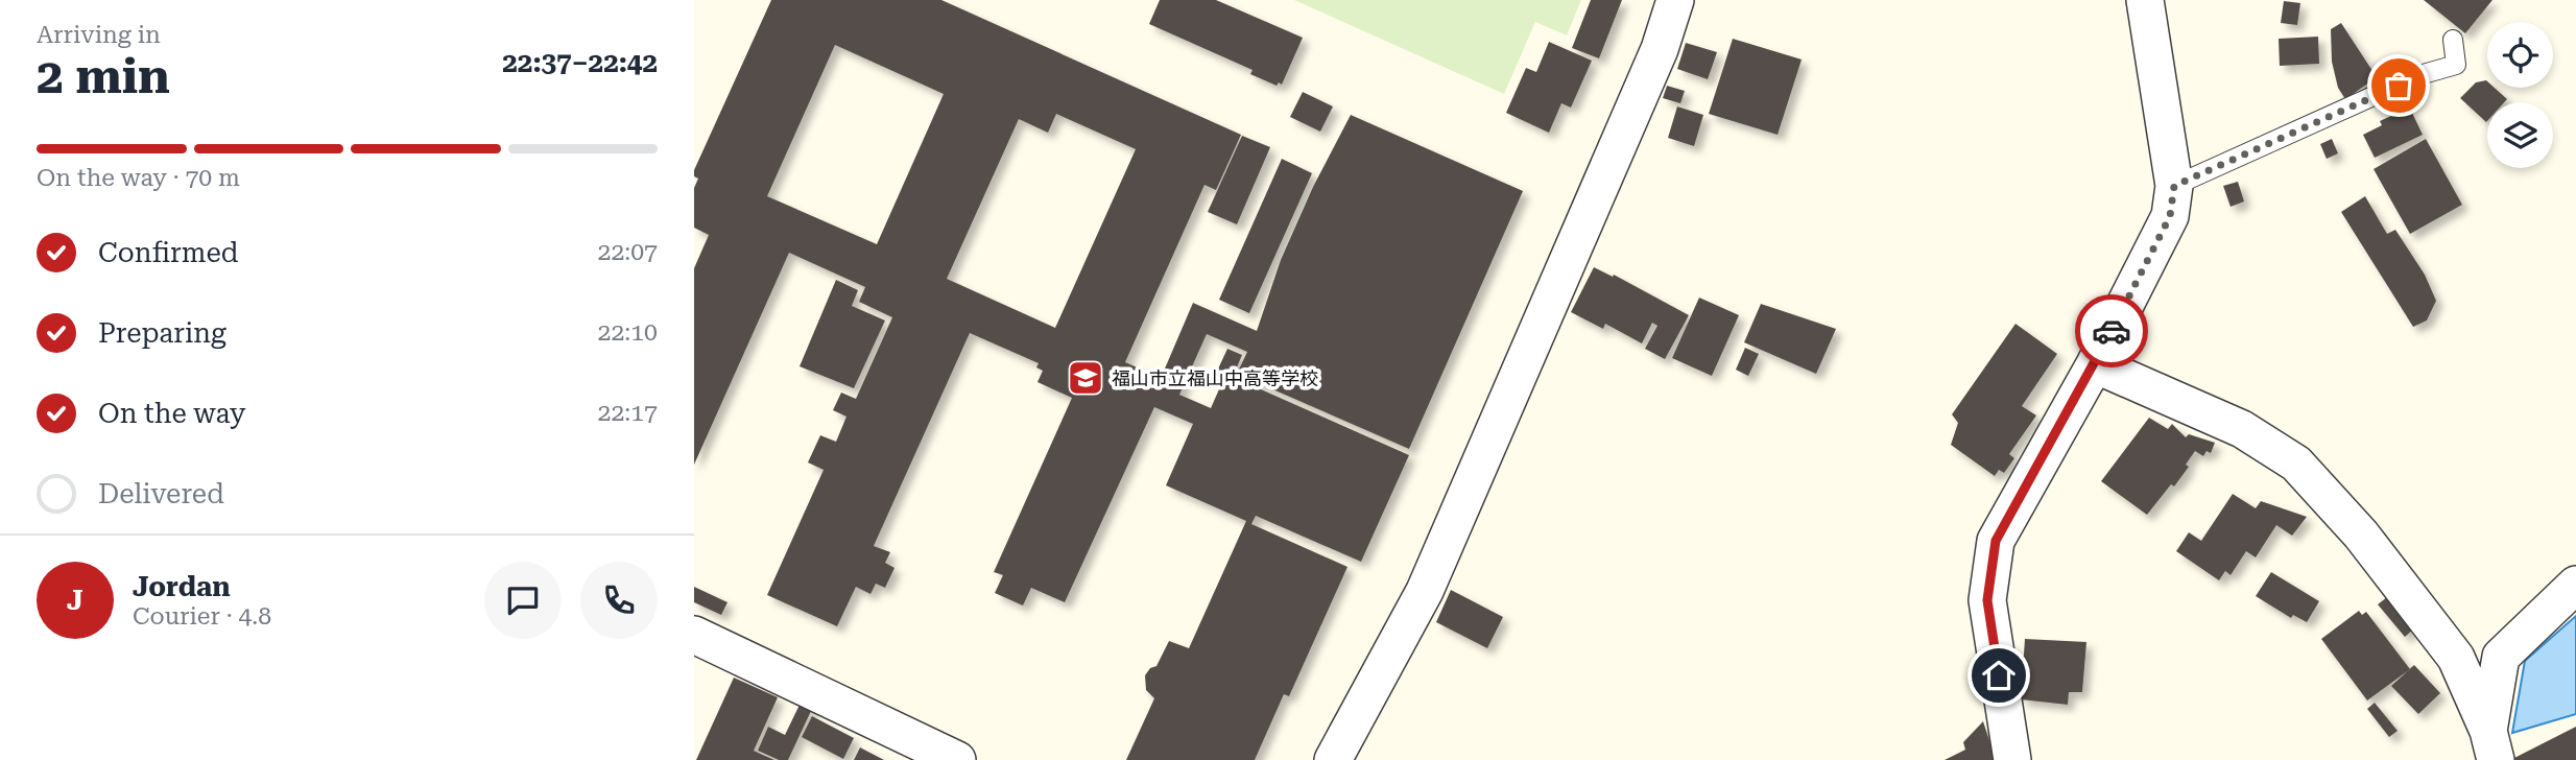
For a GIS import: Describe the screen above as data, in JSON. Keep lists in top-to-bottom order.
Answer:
{
  "places": {
    "school or university": ["福山市立福山中高等学校"]
  },
  "page": {
    "heading": ["2 min", "Arriving in", "22:37–22:42"],
    "panel": ["Jordan", "Courier · 4.8"],
    "bar": "On the way · 70 m",
    "list": [
      ["Confirmed", "22:07"],
      ["Preparing", "22:10"],
      ["On the way", "22:17"],
      "Delivered"
    ],
    "round": "J"
  }
}
